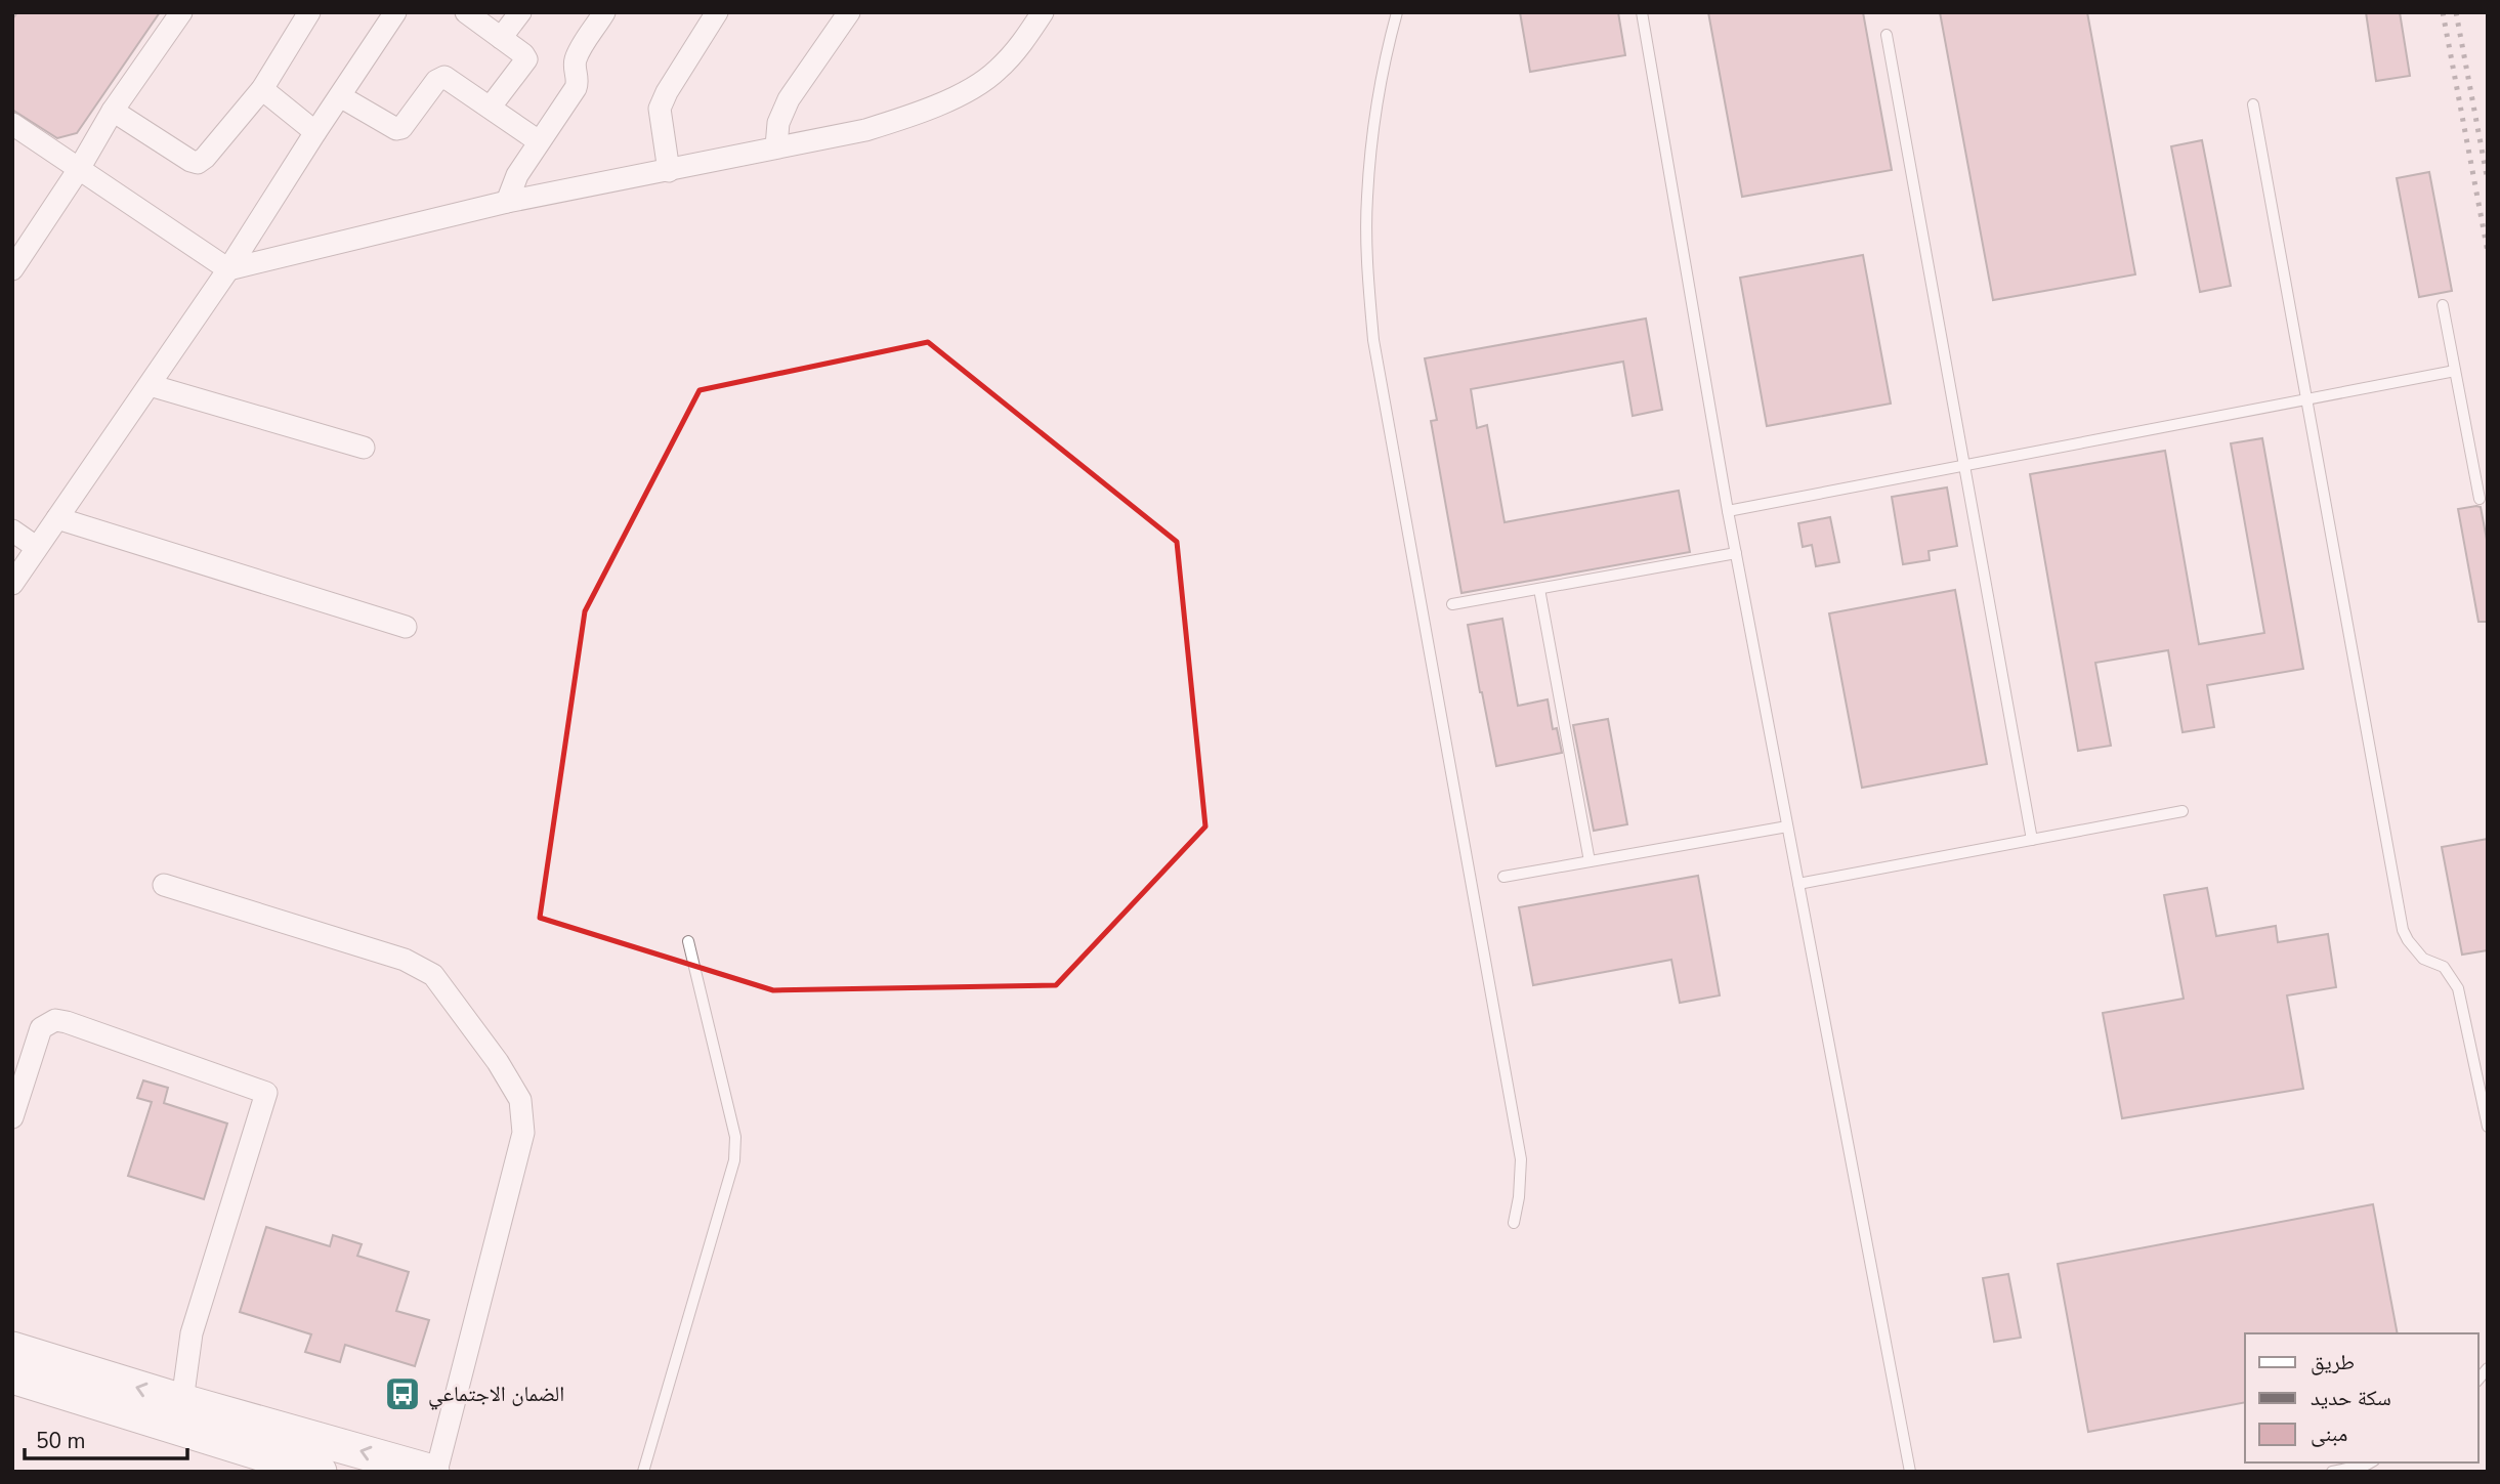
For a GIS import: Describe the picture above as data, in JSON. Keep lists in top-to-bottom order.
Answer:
{
  "places": {
    "bus stop": ["الضمان الاجتماعي"]
  },
  "legend": ["طريق", "سكة حديد", "مبنى"],
  "scale_bar": "50 m"
}
